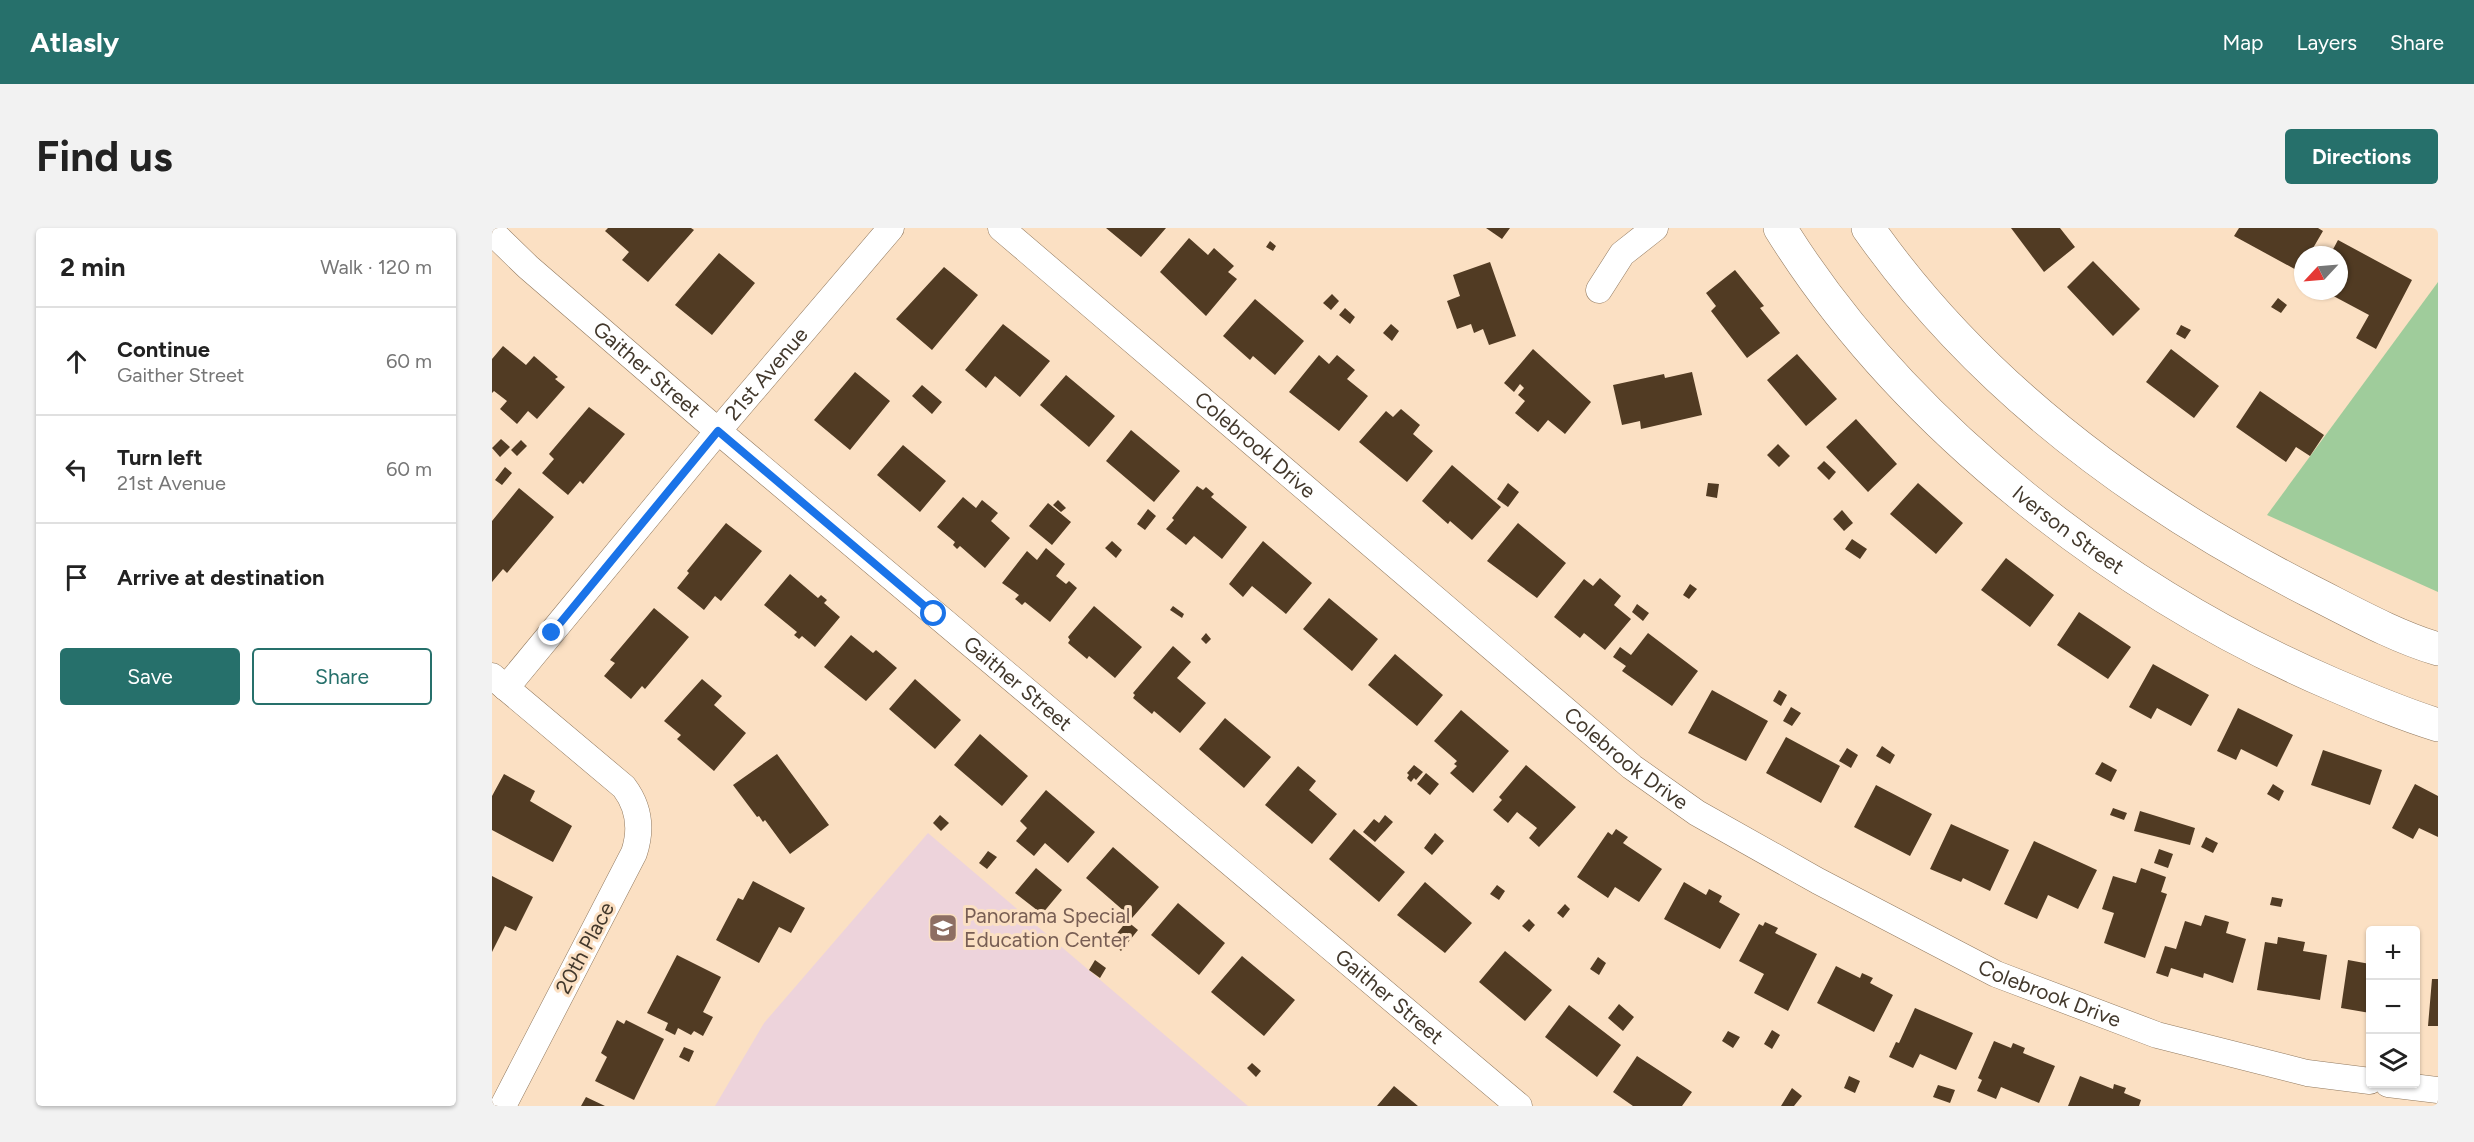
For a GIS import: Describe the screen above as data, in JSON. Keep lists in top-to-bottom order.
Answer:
{
  "streets": {
    "main road": ["Iverson Street"],
    "street": [
      "Gaither Street",
      "21st Avenue",
      "Colebrook Drive",
      "20th Place"
    ]
  },
  "crossings": [
    ["Gaither Street", "21st Avenue"],
    ["21st Avenue", "20th Place"]
  ],
  "places": {
    "school or university": ["Panorama Special Education Center"]
  },
  "north": "bottom left",
  "page": {
    "header": "Atlasly",
    "nav": ["Map", "Layers", "Share"],
    "buttons": [
      "Directions",
      ["Save", "Share"]
    ],
    "title": "Find us",
    "heading": ["2 min", "Walk · 120 m"],
    "list": [
      ["Continue", "Gaither Street", "60 m"],
      ["Turn left", "21st Avenue", "60 m"],
      "Arrive at destination"
    ],
    "map_buttons": ["+", "−"]
  }
}
